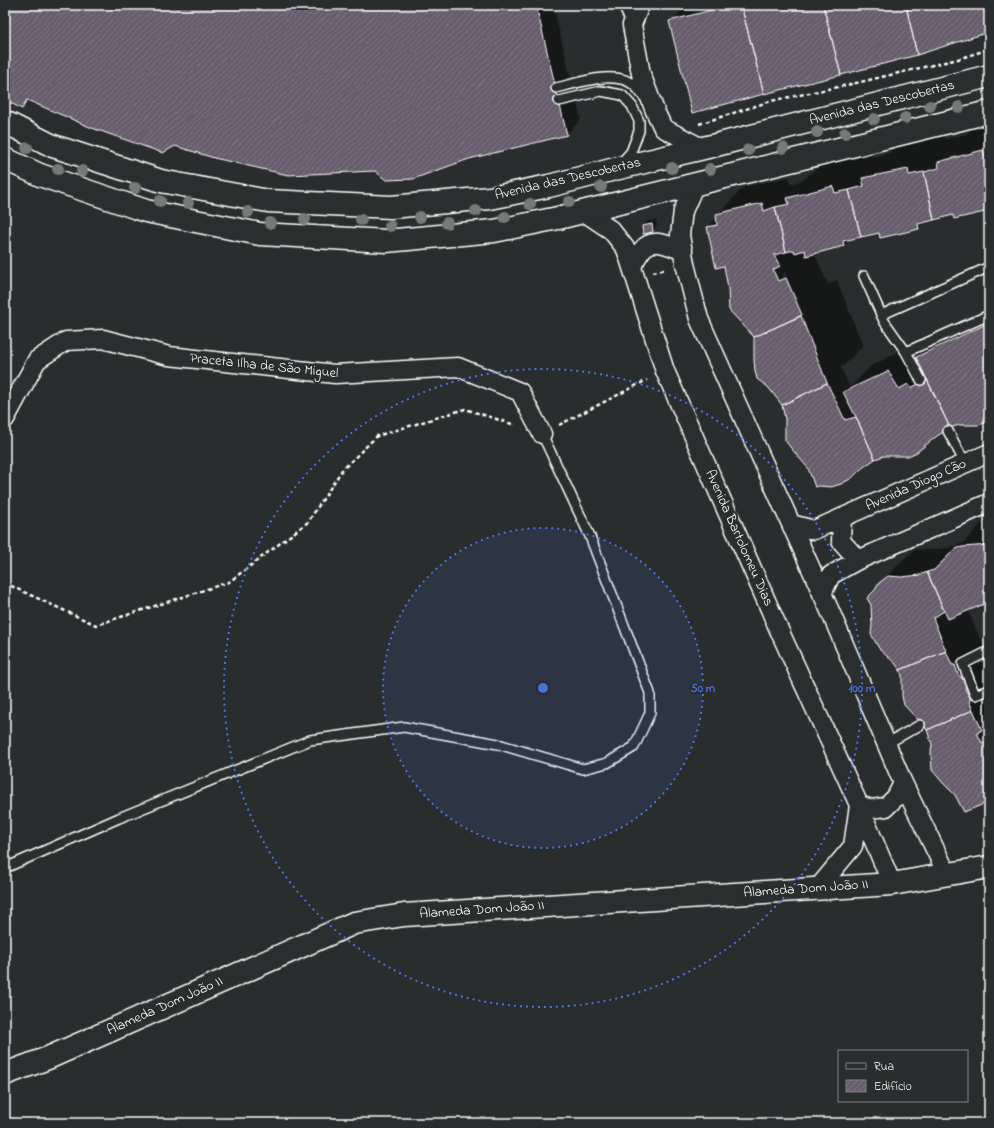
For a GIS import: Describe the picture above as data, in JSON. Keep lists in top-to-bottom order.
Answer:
{
  "streets": {
    "main road": ["Avenida das Descobertas", "Alameda Dom João II"],
    "street": ["Praceta Ilha de São Miguel", "Avenida Diogo Cão", "Avenida Bartolomeu Dias"]
  },
  "crossings": [
    ["Avenida Bartolomeu Dias", "Alameda Dom João II"]
  ],
  "legend": ["Rua", "Edifício"],
  "rings": ["50 m", "100 m"]
}
